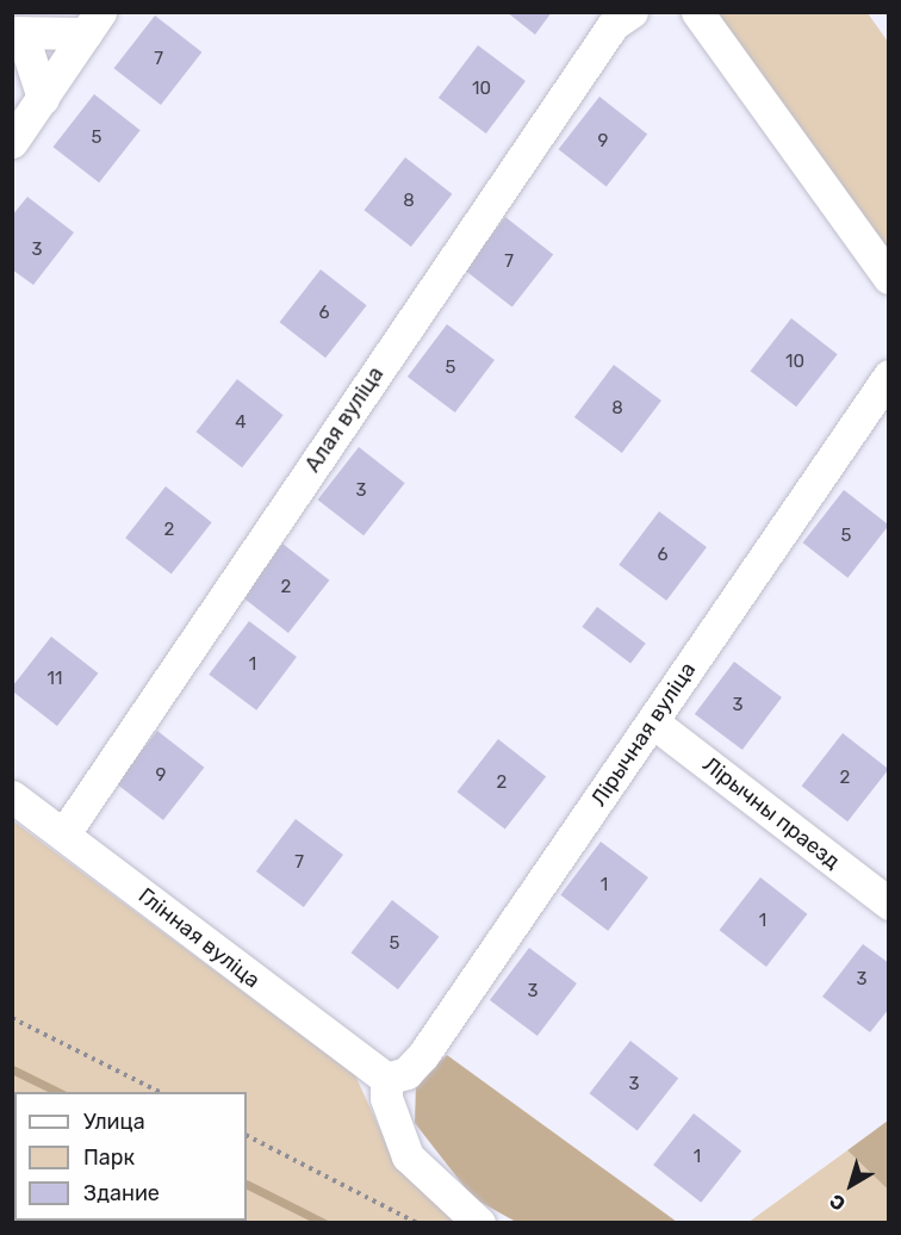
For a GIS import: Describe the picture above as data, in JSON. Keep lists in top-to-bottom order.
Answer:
{
  "streets": {
    "street": [
      "Алая вуліца",
      "Лірычная вуліца",
      "Лірычны праезд",
      "Глінная вуліца"
    ]
  },
  "crossings": [
    ["Алая вуліца", "Глінная вуліца"],
    ["Лірычная вуліца", "Лірычны праезд"],
    ["Лірычная вуліца", "Глінная вуліца"]
  ],
  "house_numbers": [
    "7",
    "10",
    "5",
    "9",
    "8",
    "3",
    "7",
    "6",
    "10",
    "5",
    "8",
    "4",
    "3",
    "2",
    "5",
    "6",
    "2",
    "1",
    "11",
    "3",
    "9",
    "2",
    "2",
    "7",
    "1",
    "1",
    "5",
    "3",
    "3",
    "3",
    "1"
  ],
  "legend": ["Улица", "Парк", "Здание"],
  "north": "bottom left"
}
